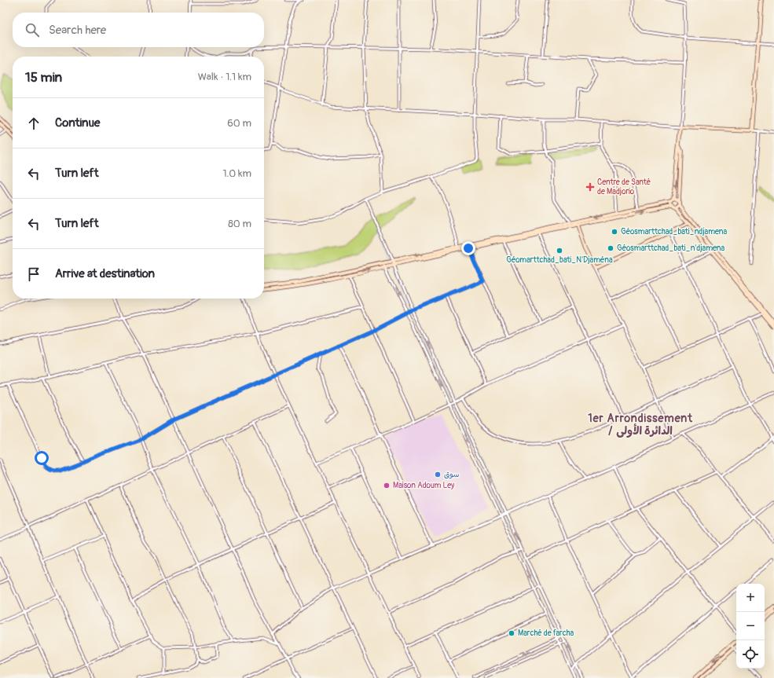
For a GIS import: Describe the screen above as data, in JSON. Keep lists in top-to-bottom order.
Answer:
{
  "districts": ["1er Arrondissement / الدائرة الأولى"],
  "places": {
    "health": ["Centre de Santé de Madjorio"],
    "other": [
      "Géosmarttchad_bati_ndjamena",
      "Géosmarttchad_bati_n'djamena",
      "Géomarttchad_bati_N'Djaména",
      "سوق",
      "Maison Adoum Ley",
      "Marché de farcha"
    ]
  },
  "page": {
    "search": "Search here",
    "heading": ["15 min", "Walk · 1.1 km"],
    "list": [
      ["Continue", "60 m"],
      ["Turn left", "1.0 km"],
      ["Turn left", "80 m"],
      "Arrive at destination"
    ],
    "map_buttons": ["+", "−"]
  }
}
